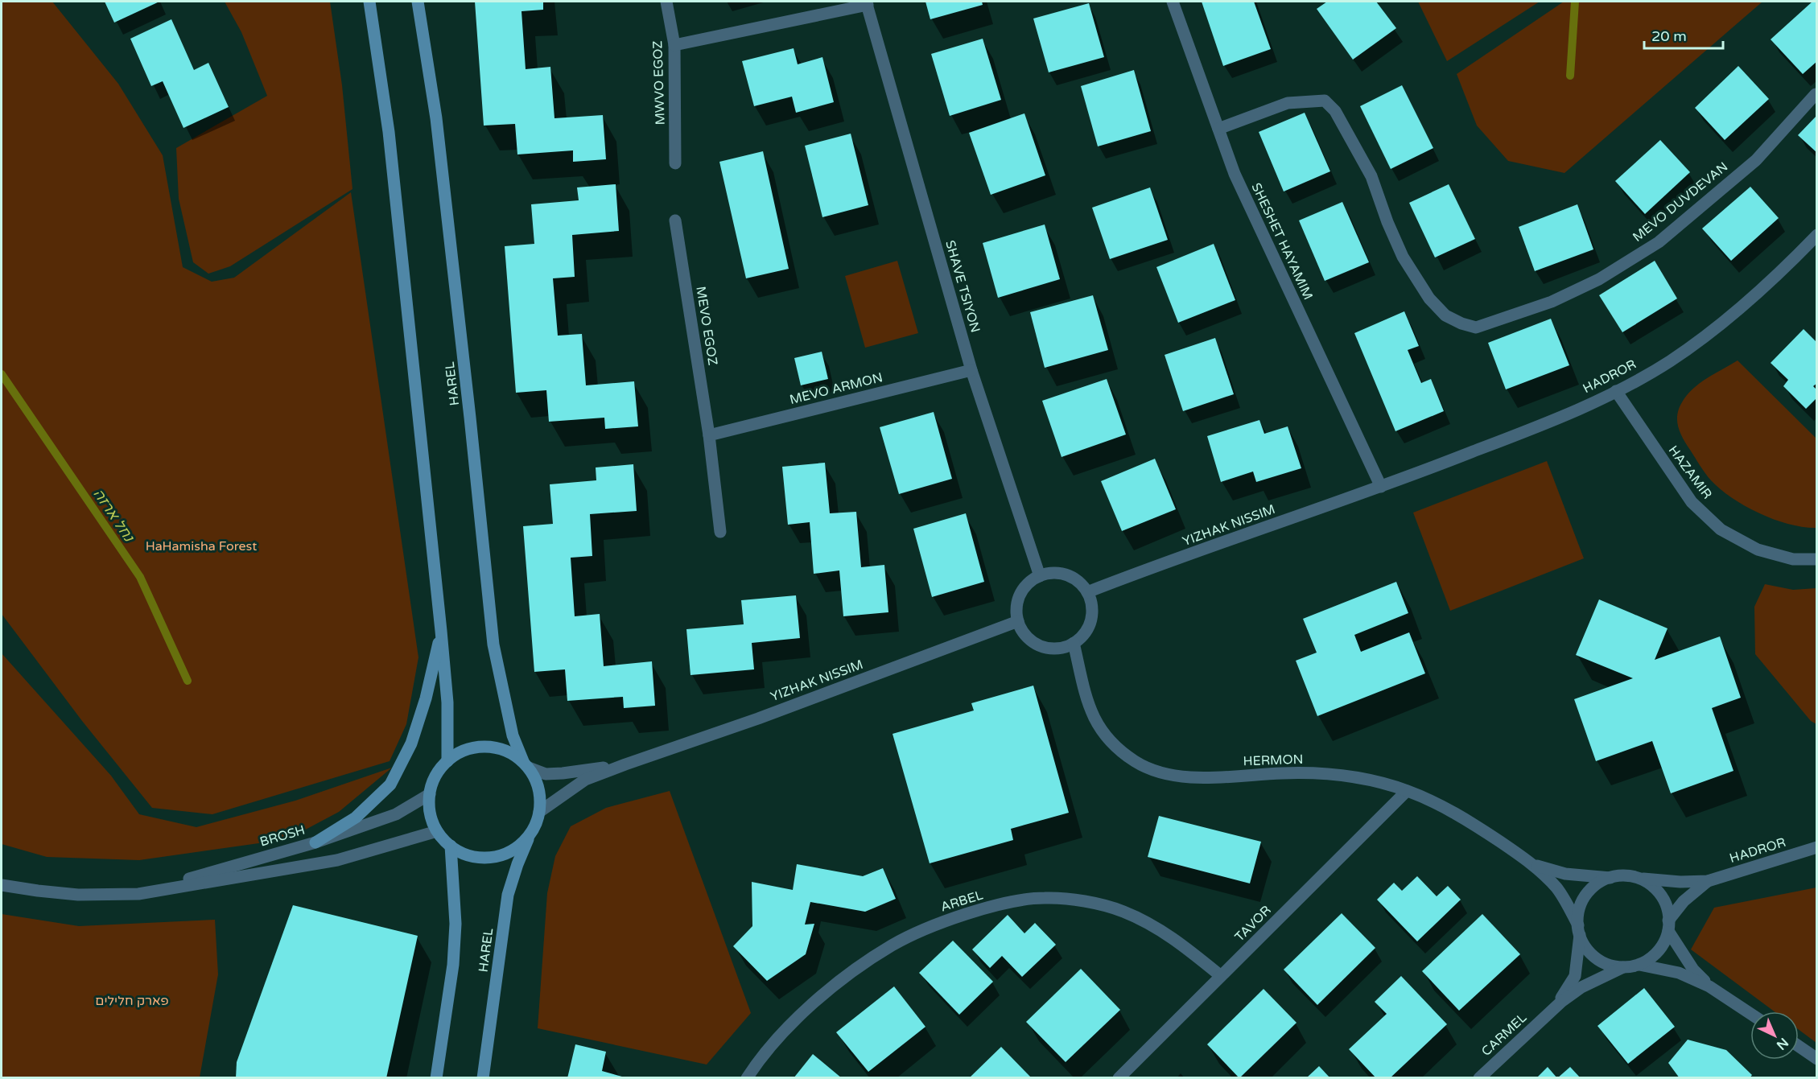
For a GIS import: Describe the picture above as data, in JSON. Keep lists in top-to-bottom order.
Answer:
{
  "streets": {
    "main road": ["HAREL"],
    "street": [
      "MWVO EGOZ",
      "MEVO DUVDEVAN",
      "SHESHET HAYAMIM",
      "SHAVE TSIYON",
      "MEVO EGOZ",
      "HADROR",
      "MEVO ARMON",
      "HAZAMIR",
      "YIZHAK NISSIM",
      "HERMON",
      "BROSH",
      "ARBEL",
      "TAVOR",
      "CARMEL"
    ]
  },
  "crossings": [
    ["MEVO DUVDEVAN", "SHESHET HAYAMIM"],
    ["SHESHET HAYAMIM", "HADROR"],
    ["SHESHET HAYAMIM", "YIZHAK NISSIM"],
    ["SHAVE TSIYON", "MEVO ARMON"],
    ["SHAVE TSIYON", "YIZHAK NISSIM"],
    ["SHAVE TSIYON", "HERMON"],
    ["MEVO EGOZ", "MEVO ARMON"],
    ["HADROR", "HAZAMIR"],
    ["HADROR", "YIZHAK NISSIM"],
    ["HADROR", "HERMON"],
    ["HADROR", "CARMEL"],
    ["HAREL", "YIZHAK NISSIM"],
    ["HAREL", "BROSH"],
    ["YIZHAK NISSIM", "HERMON"],
    ["YIZHAK NISSIM", "BROSH"],
    ["HERMON", "TAVOR"],
    ["HERMON", "CARMEL"],
    ["ARBEL", "TAVOR"]
  ],
  "water": ["נחל ארזה"],
  "parks": ["HaHamisha Forest", "פארק חלילים"],
  "scale_bar": "20 m",
  "north": "bottom right"
}
